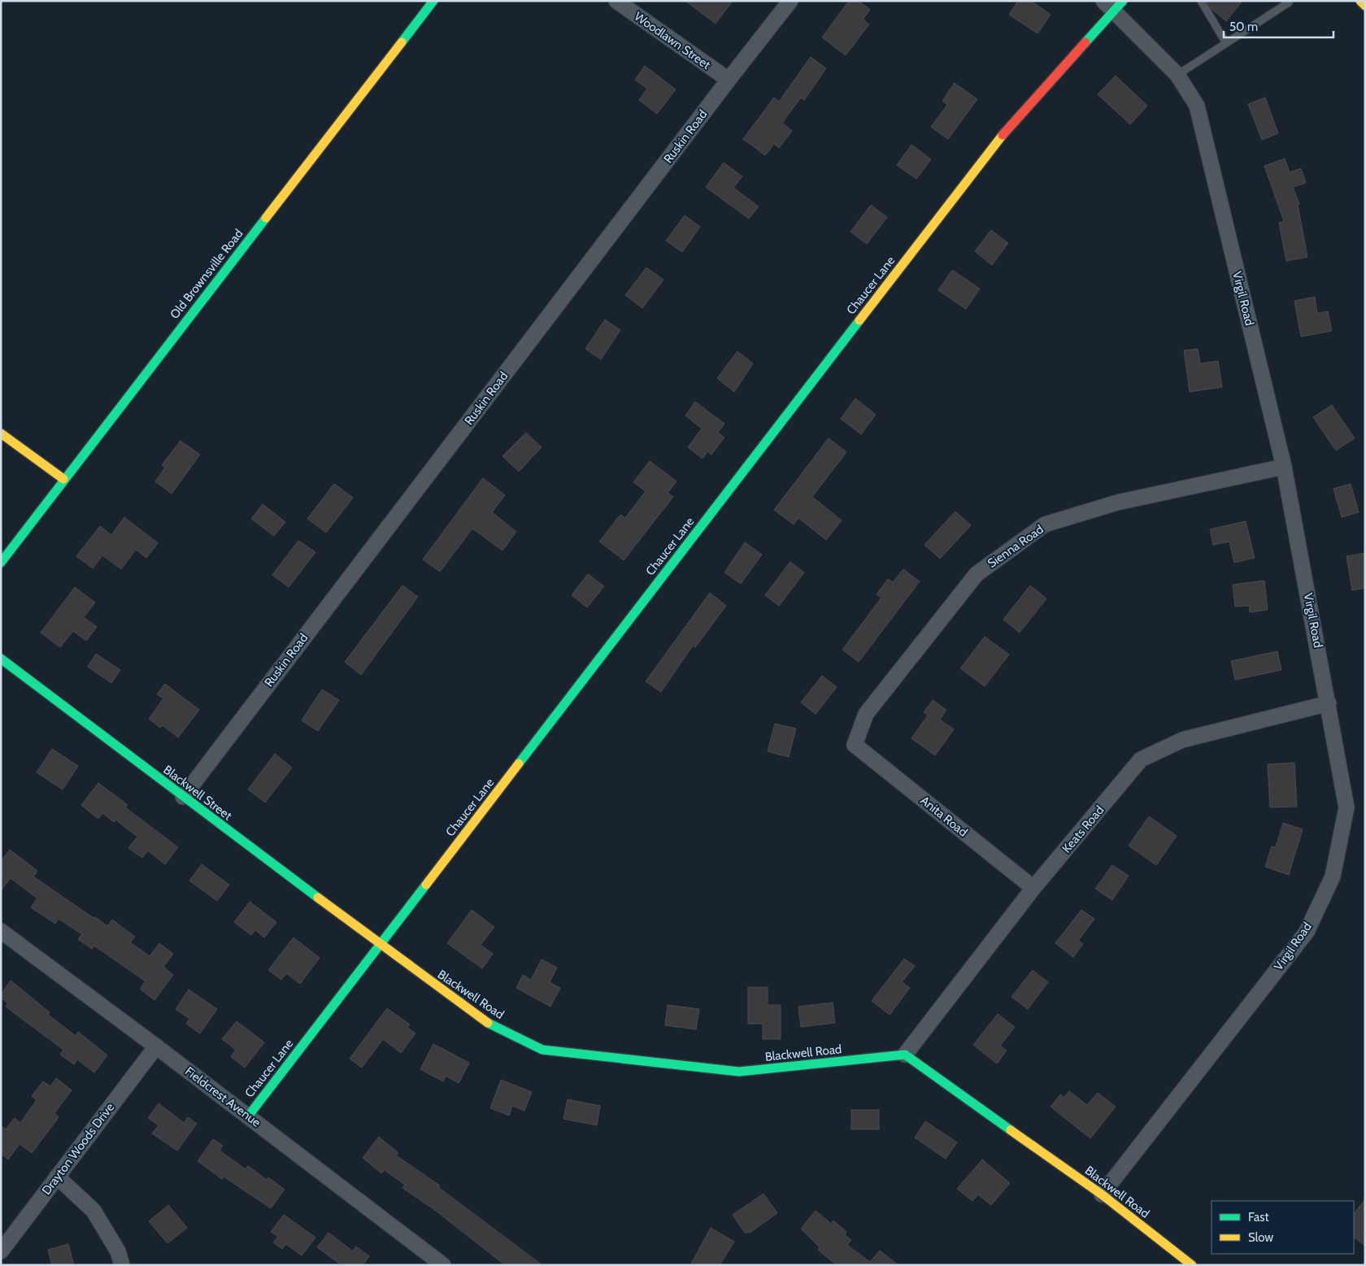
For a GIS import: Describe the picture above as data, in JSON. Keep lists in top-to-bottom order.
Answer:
{
  "streets": {
    "street": [
      "Woodlawn Street",
      "Ruskin Road",
      "Old Brownsville Road",
      "Chaucer Lane",
      "Virgil Road",
      "Sienna Road",
      "Blackwell Street",
      "Anita Road",
      "Keats Road",
      "Blackwell Road",
      "Fieldcrest Avenue",
      "Drayton Woods Drive"
    ]
  },
  "crossings": [
    ["Woodlawn Street", "Ruskin Road"],
    ["Ruskin Road", "Blackwell Street"],
    ["Chaucer Lane", "Virgil Road"],
    ["Chaucer Lane", "Blackwell Street"],
    ["Chaucer Lane", "Blackwell Road"],
    ["Chaucer Lane", "Fieldcrest Avenue"],
    ["Virgil Road", "Sienna Road"],
    ["Virgil Road", "Keats Road"],
    ["Virgil Road", "Blackwell Road"],
    ["Sienna Road", "Anita Road"],
    ["Blackwell Street", "Blackwell Road"],
    ["Anita Road", "Keats Road"],
    ["Keats Road", "Blackwell Road"],
    ["Fieldcrest Avenue", "Drayton Woods Drive"]
  ],
  "legend": ["Fast", "Slow"],
  "scale_bar": "50 m"
}
